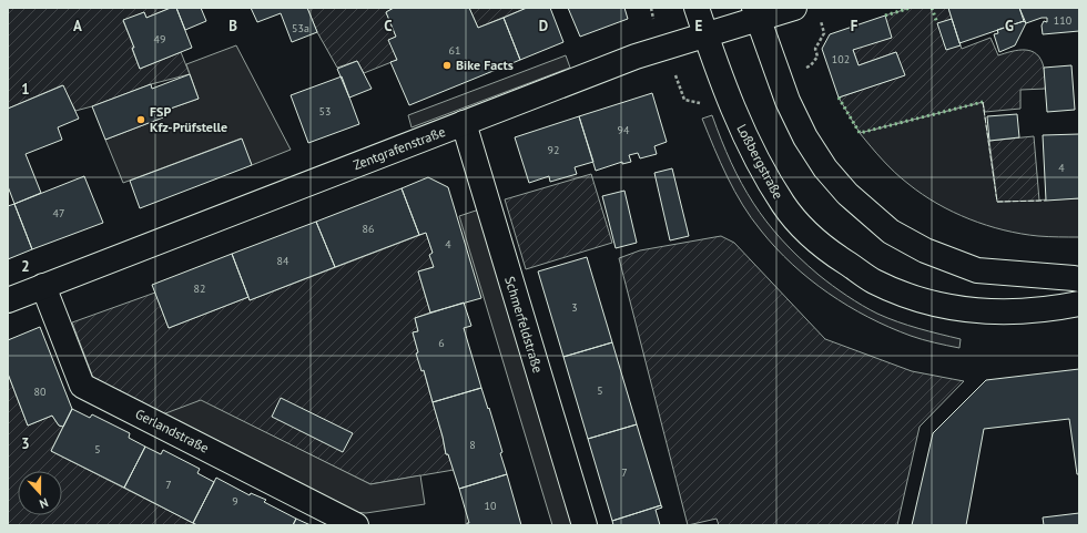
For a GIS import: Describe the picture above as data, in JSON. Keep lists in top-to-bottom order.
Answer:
{
  "streets": {
    "street": [
      "Zentgrafenstraße",
      "Loßbergstraße",
      "Schmerfeldstraße",
      "Gerlandstraße"
    ]
  },
  "crossings": [
    ["Zentgrafenstraße", "Loßbergstraße"],
    ["Zentgrafenstraße", "Schmerfeldstraße"],
    ["Zentgrafenstraße", "Gerlandstraße"]
  ],
  "places": ["Bike Facts", "FSP Kfz-Prüfstelle"],
  "house_numbers": [
    "110",
    "53a",
    "49",
    "61",
    "102",
    "53",
    "94",
    "92",
    "4",
    "47",
    "86",
    "4",
    "84",
    "82",
    "3",
    "6",
    "5",
    "80",
    "8",
    "5",
    "7",
    "7",
    "9",
    "10"
  ],
  "north": "bottom",
  "grid": {
    "columns": [
      "A",
      "B",
      "C",
      "D",
      "E",
      "F",
      "G"
    ],
    "rows": ["1", "2", "3"]
  }
}
